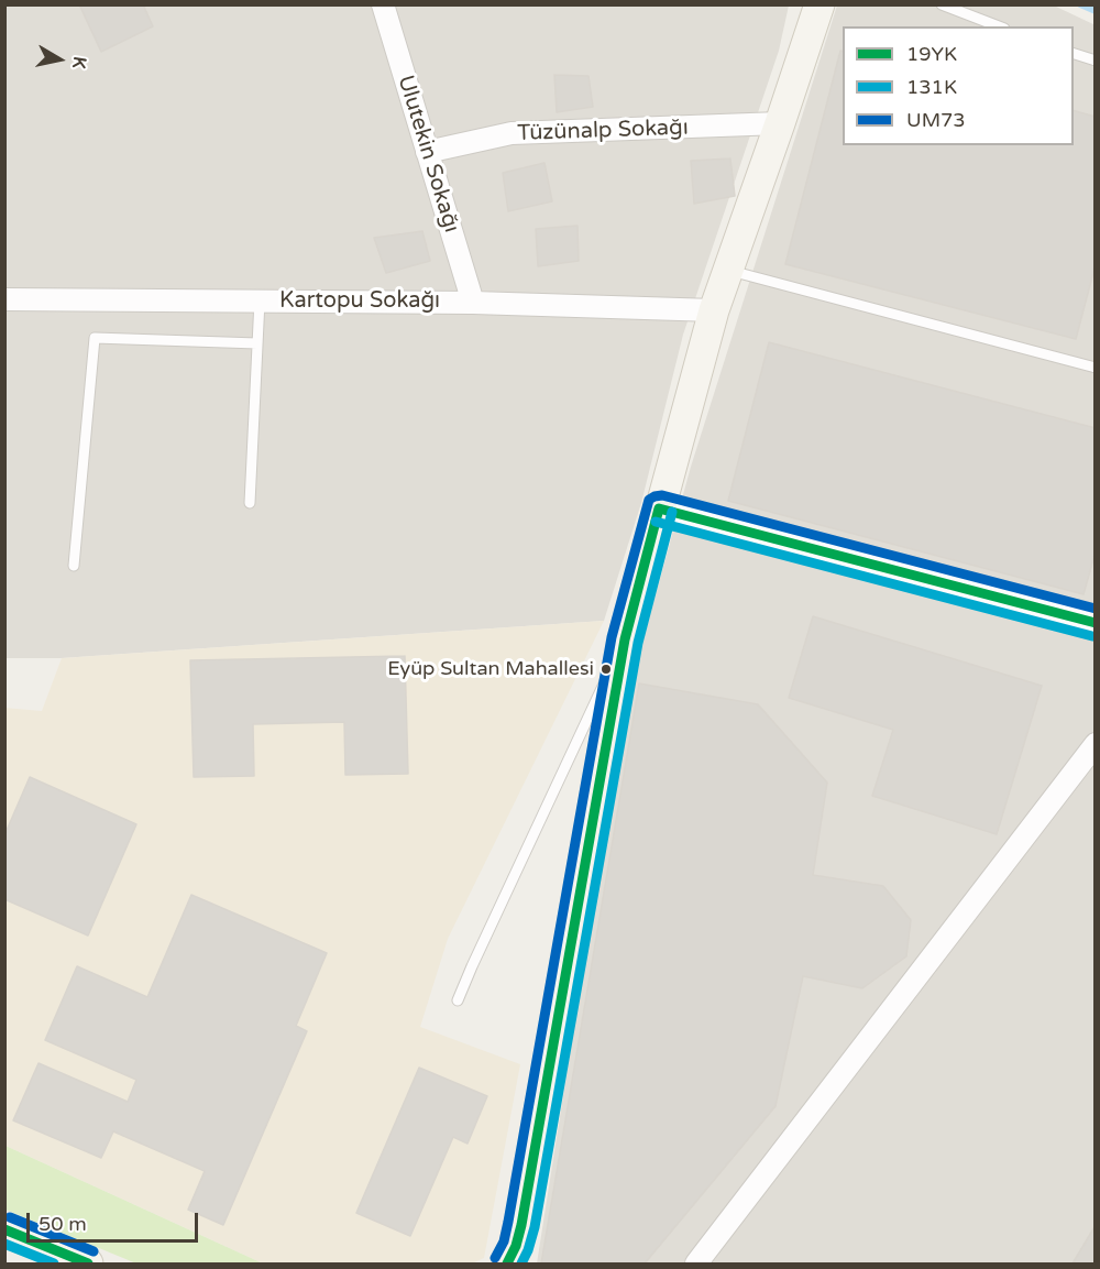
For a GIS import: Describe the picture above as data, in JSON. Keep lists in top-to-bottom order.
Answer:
{
  "streets": {
    "street": ["Tüzünalp Sokağı", "Ulutekin Sokağı", "Kartopu Sokağı"]
  },
  "crossings": [
    ["Tüzünalp Sokağı", "Ulutekin Sokağı"],
    ["Ulutekin Sokağı", "Kartopu Sokağı"]
  ],
  "places": ["Eyüp Sultan Mahallesi"],
  "lines": ["transit line UM73", "transit line 19YK", "transit line 131K"],
  "legend": ["19YK", "131K", "UM73"],
  "scale_bar": "50 m",
  "north": "right"
}
